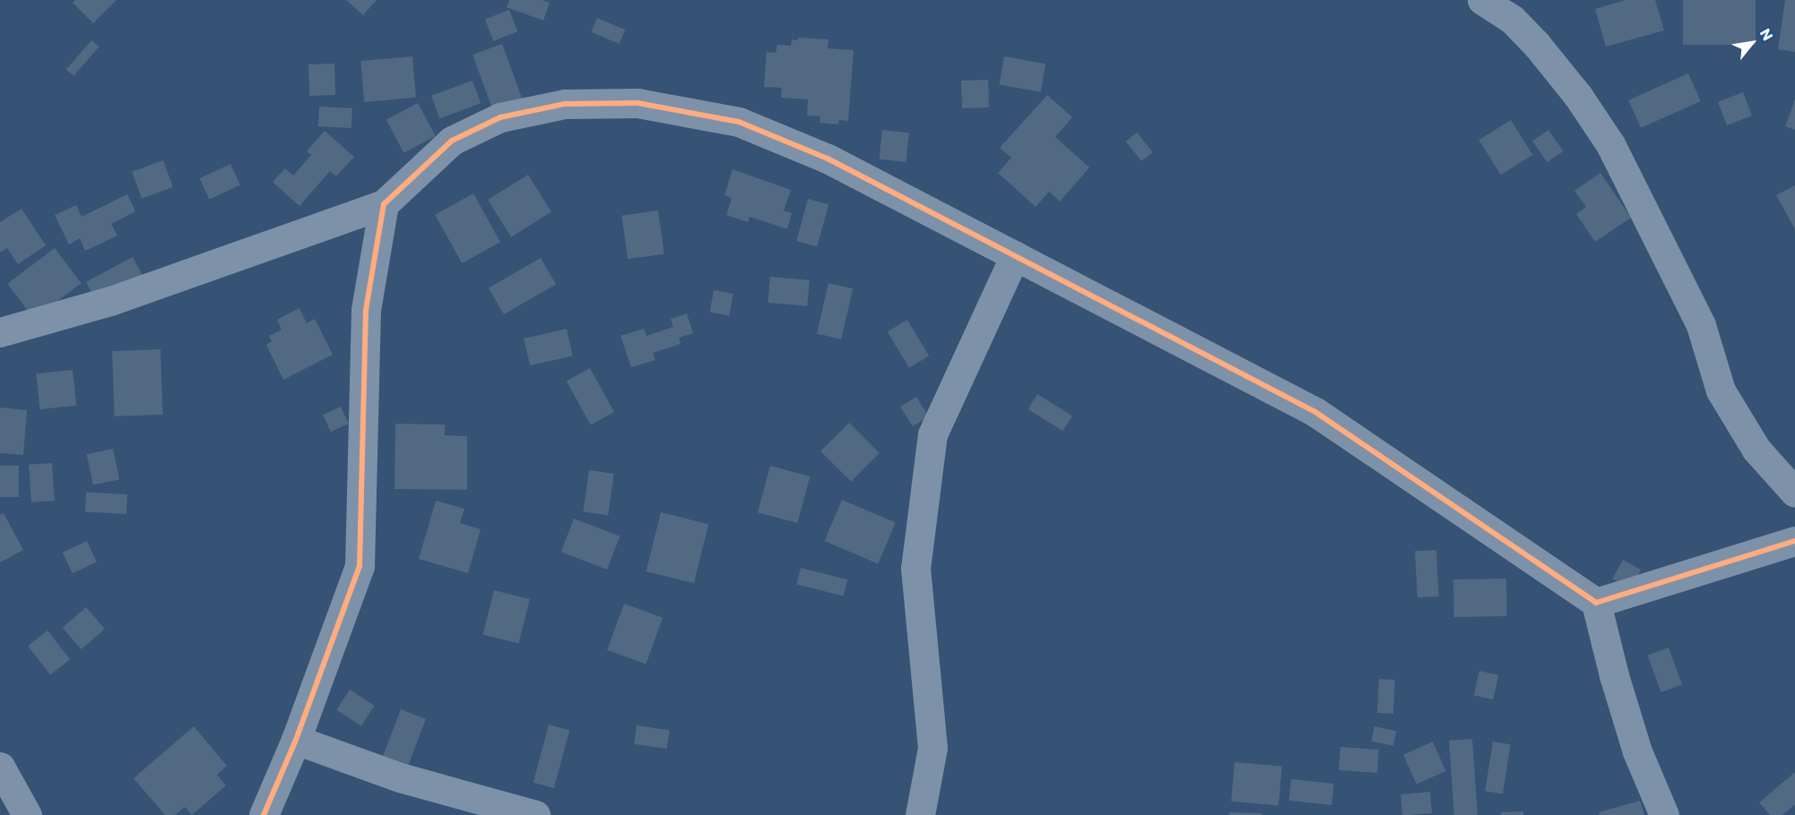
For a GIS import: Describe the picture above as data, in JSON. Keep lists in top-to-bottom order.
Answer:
{
  "north": "top right"
}
